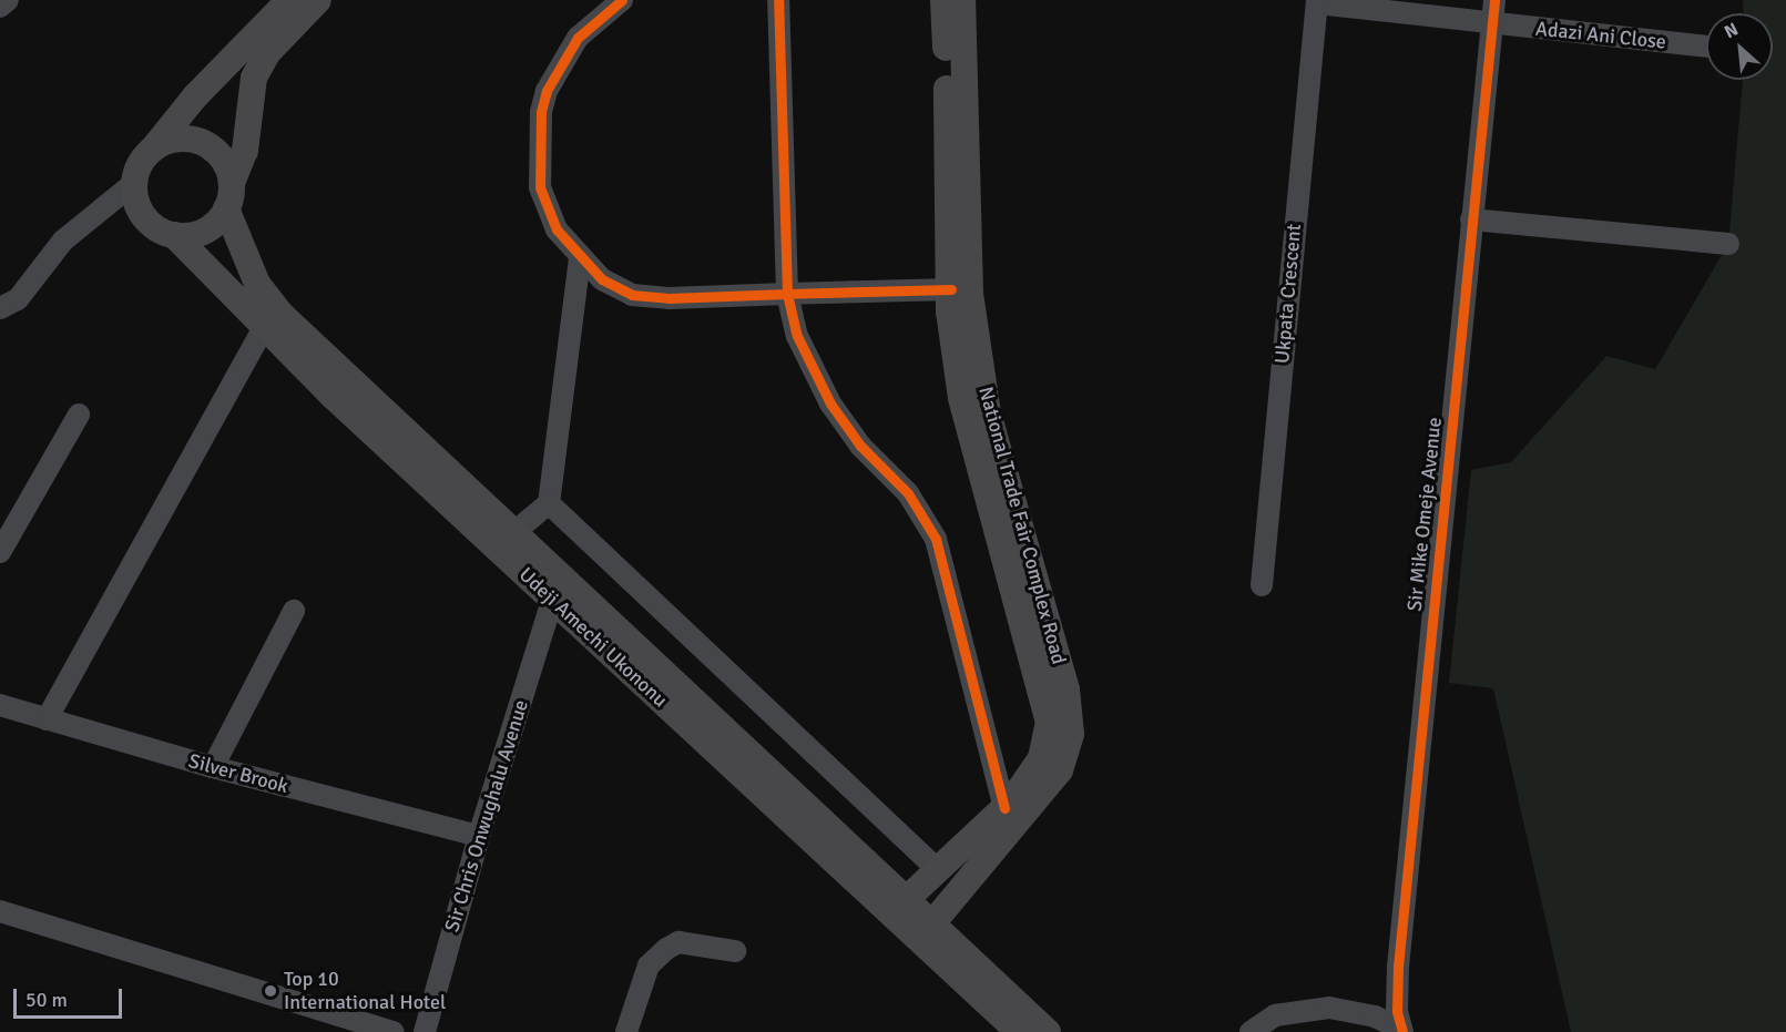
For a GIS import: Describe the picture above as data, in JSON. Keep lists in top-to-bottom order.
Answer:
{
  "streets": {
    "main road": ["National Trade Fair Complex Road", "Udeji Amechi Ukononu"],
    "street": [
      "Adazi Ani Close",
      "Ukpata Crescent",
      "Sir Mike Omeje Avenue",
      "Silver Brook",
      "Sir Chris Onwughalu Avenue"
    ]
  },
  "crossings": [
    ["Adazi Ani Close", "Ukpata Crescent"],
    ["Adazi Ani Close", "Sir Mike Omeje Avenue"],
    ["Ukpata Crescent", "Sir Mike Omeje Avenue"],
    ["National Trade Fair Complex Road", "Udeji Amechi Ukononu"],
    ["Udeji Amechi Ukononu", "Sir Chris Onwughalu Avenue"],
    ["Silver Brook", "Sir Chris Onwughalu Avenue"]
  ],
  "places": ["Top 10 International Hotel"],
  "scale_bar": "50 m",
  "north": "top left"
}
